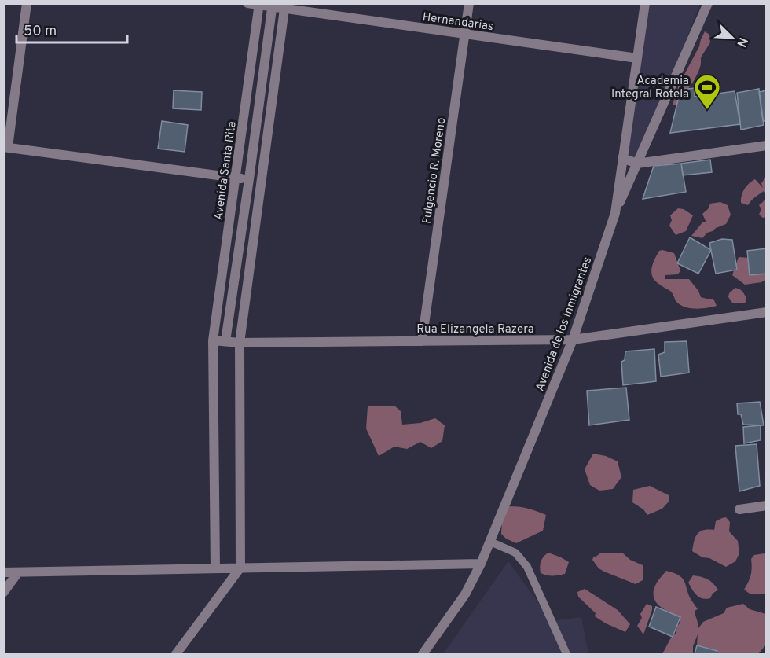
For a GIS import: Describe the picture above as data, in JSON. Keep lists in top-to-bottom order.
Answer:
{
  "streets": {
    "street": [
      "Hernandarias",
      "Avenida Santa Rita",
      "Fulgencio R. Moreno",
      "Avenida de los Inmigrantes",
      "Rua Elizangela Razera"
    ]
  },
  "crossings": [
    ["Hernandarias", "Avenida Santa Rita"],
    ["Hernandarias", "Fulgencio R. Moreno"],
    ["Hernandarias", "Avenida de los Inmigrantes"],
    ["Fulgencio R. Moreno", "Rua Elizangela Razera"],
    ["Avenida de los Inmigrantes", "Rua Elizangela Razera"]
  ],
  "places": {
    "sports": ["Academia Integral Rotela"]
  },
  "scale_bar": "50 m",
  "north": "bottom right"
}
